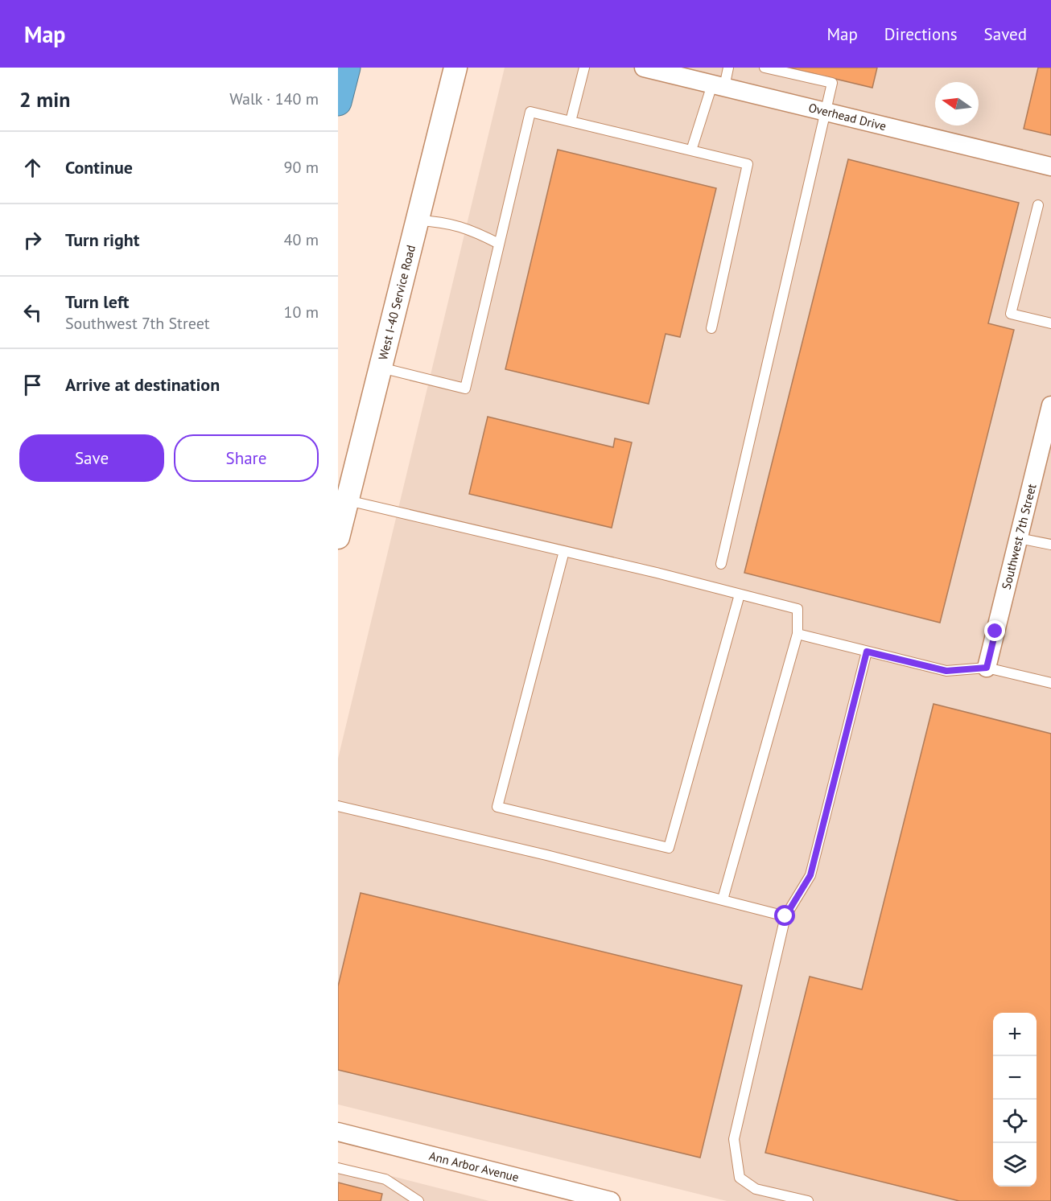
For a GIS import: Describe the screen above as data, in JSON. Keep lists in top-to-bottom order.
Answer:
{
  "streets": {
    "street": [
      "Overhead Drive",
      "West I-40 Service Road",
      "Southwest 7th Street",
      "Ann Arbor Avenue"
    ]
  },
  "north": "left",
  "page": {
    "header": "Map",
    "nav": ["Map", "Directions", "Saved"],
    "heading": ["2 min", "Walk · 140 m"],
    "list": [
      ["Continue", "90 m"],
      ["Turn right", "40 m"],
      ["Turn left", "Southwest 7th Street", "10 m"],
      "Arrive at destination"
    ],
    "buttons": ["Save", "Share"],
    "map_buttons": ["+", "−"]
  }
}
